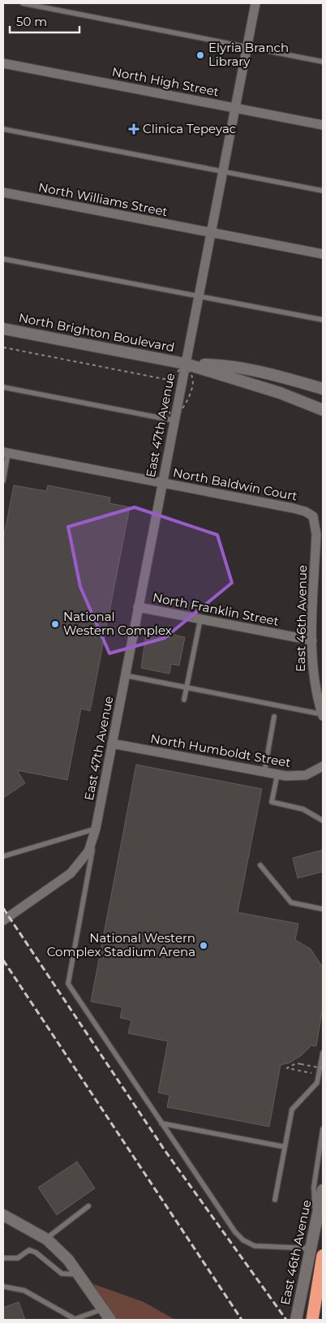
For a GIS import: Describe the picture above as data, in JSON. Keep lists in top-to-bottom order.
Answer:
{
  "streets": {
    "main road": ["North Brighton Boulevard", "East 46th Avenue"],
    "street": [
      "North High Street",
      "North Williams Street",
      "East 47th Avenue",
      "North Baldwin Court",
      "North Franklin Street",
      "North Humboldt Street"
    ]
  },
  "crossings": [
    ["North High Street", "East 47th Avenue"],
    ["North Williams Street", "East 47th Avenue"],
    ["North Brighton Boulevard", "East 47th Avenue"],
    ["East 47th Avenue", "North Baldwin Court"],
    ["East 47th Avenue", "North Franklin Street"],
    ["East 47th Avenue", "North Humboldt Street"],
    ["North Baldwin Court", "East 46th Avenue"],
    ["North Franklin Street", "East 46th Avenue"]
  ],
  "places": {
    "other": ["Elyria Branch Library", "National Western Complex", "National Western Complex Stadium Arena"],
    "health": ["Clinica Tepeyac"]
  },
  "scale_bar": "50 m"
}
